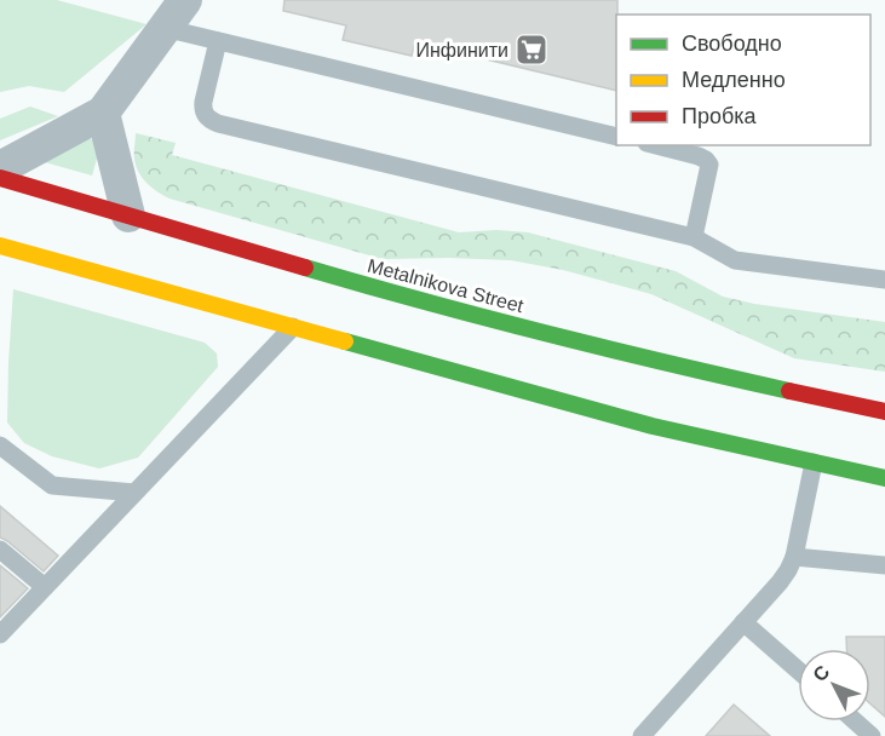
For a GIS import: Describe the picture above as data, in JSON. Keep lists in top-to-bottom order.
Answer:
{
  "streets": {
    "main road": ["Metalnikova Street"]
  },
  "places": {
    "supermarket": ["Инфинити"]
  },
  "legend": ["Свободно", "Медленно", "Пробка"],
  "north": "top left"
}
